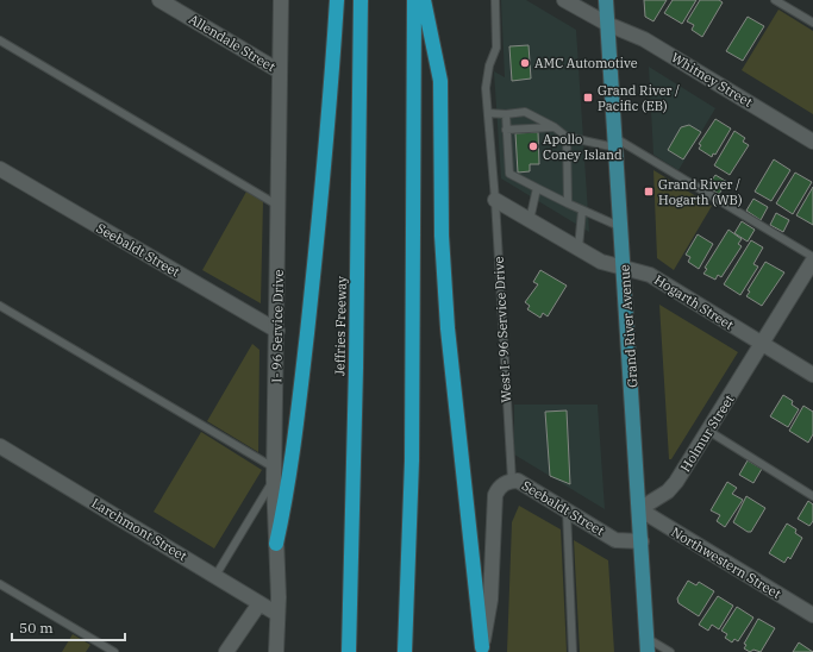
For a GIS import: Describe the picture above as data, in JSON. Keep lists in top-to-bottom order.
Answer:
{
  "streets": {
    "highway": ["Jeffries Freeway"],
    "main road": ["Grand River Avenue"],
    "street": [
      "Allendale Street",
      "Whitney Street",
      "Seebaldt Street",
      "Hogarth Street",
      "I- 96 Service Drive",
      "Holmur Street",
      "Larchmont Street",
      "Northwestern Street"
    ],
    "lane": ["West I- 96 Service Drive"]
  },
  "crossings": [
    ["Allendale Street", "I- 96 Service Drive"],
    ["Whitney Street", "Grand River Avenue"],
    ["Seebaldt Street", "I- 96 Service Drive"],
    ["Seebaldt Street", "Grand River Avenue"],
    ["Seebaldt Street", "West I- 96 Service Drive"],
    ["Hogarth Street", "Grand River Avenue"],
    ["Hogarth Street", "West I- 96 Service Drive"],
    ["Hogarth Street", "Holmur Street"],
    ["I- 96 Service Drive", "Larchmont Street"],
    ["Grand River Avenue", "Holmur Street"],
    ["Grand River Avenue", "Northwestern Street"],
    ["Holmur Street", "Northwestern Street"]
  ],
  "places": {
    "other": ["AMC Automotive", "Apollo Coney Island"],
    "transit": ["Grand River / Pacific (EB)", "Grand River / Hogarth (WB)"]
  },
  "scale_bar": "50 m"
}
